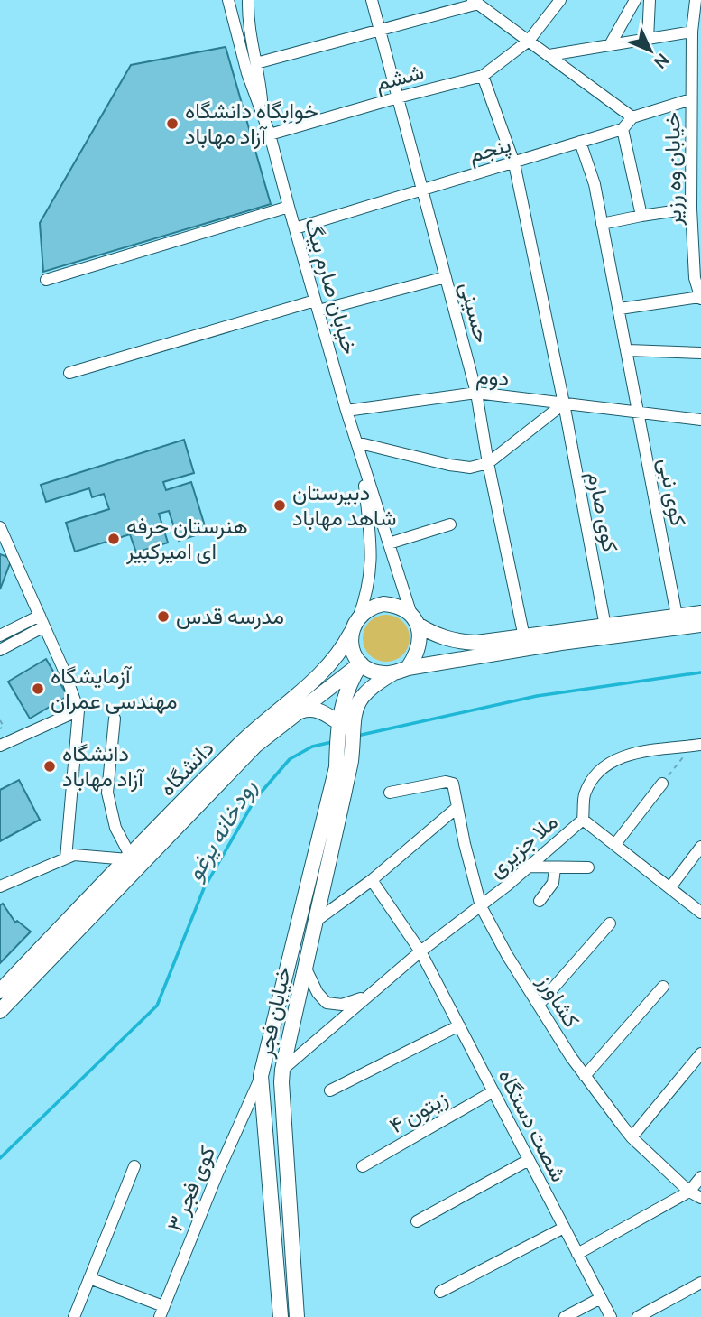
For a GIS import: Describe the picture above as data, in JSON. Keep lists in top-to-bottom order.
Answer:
{
  "streets": {
    "main road": ["دانشگاه", "خیابان فجر"],
    "street": [
      "ششم",
      "پنجم",
      "خیابان وه رزیر",
      "خیابان صارم بیگ",
      "حسینی",
      "دوم",
      "کوی نبی",
      "کوی صارم",
      "ملا جزیری",
      "کشاورز",
      "زیتون ۴",
      "شصت دستگاه",
      "کوی فجر ۳"
    ]
  },
  "crossings": [
    ["ششم", "خیابان صارم بیگ"],
    ["ششم", "حسینی"],
    ["ششم", "کوی صارم"],
    ["پنجم", "خیابان صارم بیگ"],
    ["پنجم", "حسینی"],
    ["پنجم", "کوی نبی"],
    ["پنجم", "کوی صارم"],
    ["خیابان صارم بیگ", "دوم"],
    ["خیابان صارم بیگ", "دانشگاه"],
    ["حسینی", "دوم"],
    ["دوم", "کوی نبی"],
    ["دوم", "کوی صارم"],
    ["ملا جزیری", "کشاورز"],
    ["ملا جزیری", "خیابان فجر"],
    ["ملا جزیری", "شصت دستگاه"],
    ["خیابان فجر", "کوی فجر ۳"],
    ["زیتون ۴", "شصت دستگاه"]
  ],
  "water": ["رودخانه یرغو"],
  "places": [
    "خوابگاه دانشگاه آزاد مهاباد",
    "دبیرستان شاهد مهاباد",
    "هنرستان حرفه ای امیرکبیر",
    "مدرسه قدس",
    "آزمایشگاه مهندسی عمران",
    "دانشگاه آزاد مهاباد"
  ],
  "north": "bottom right"
}
